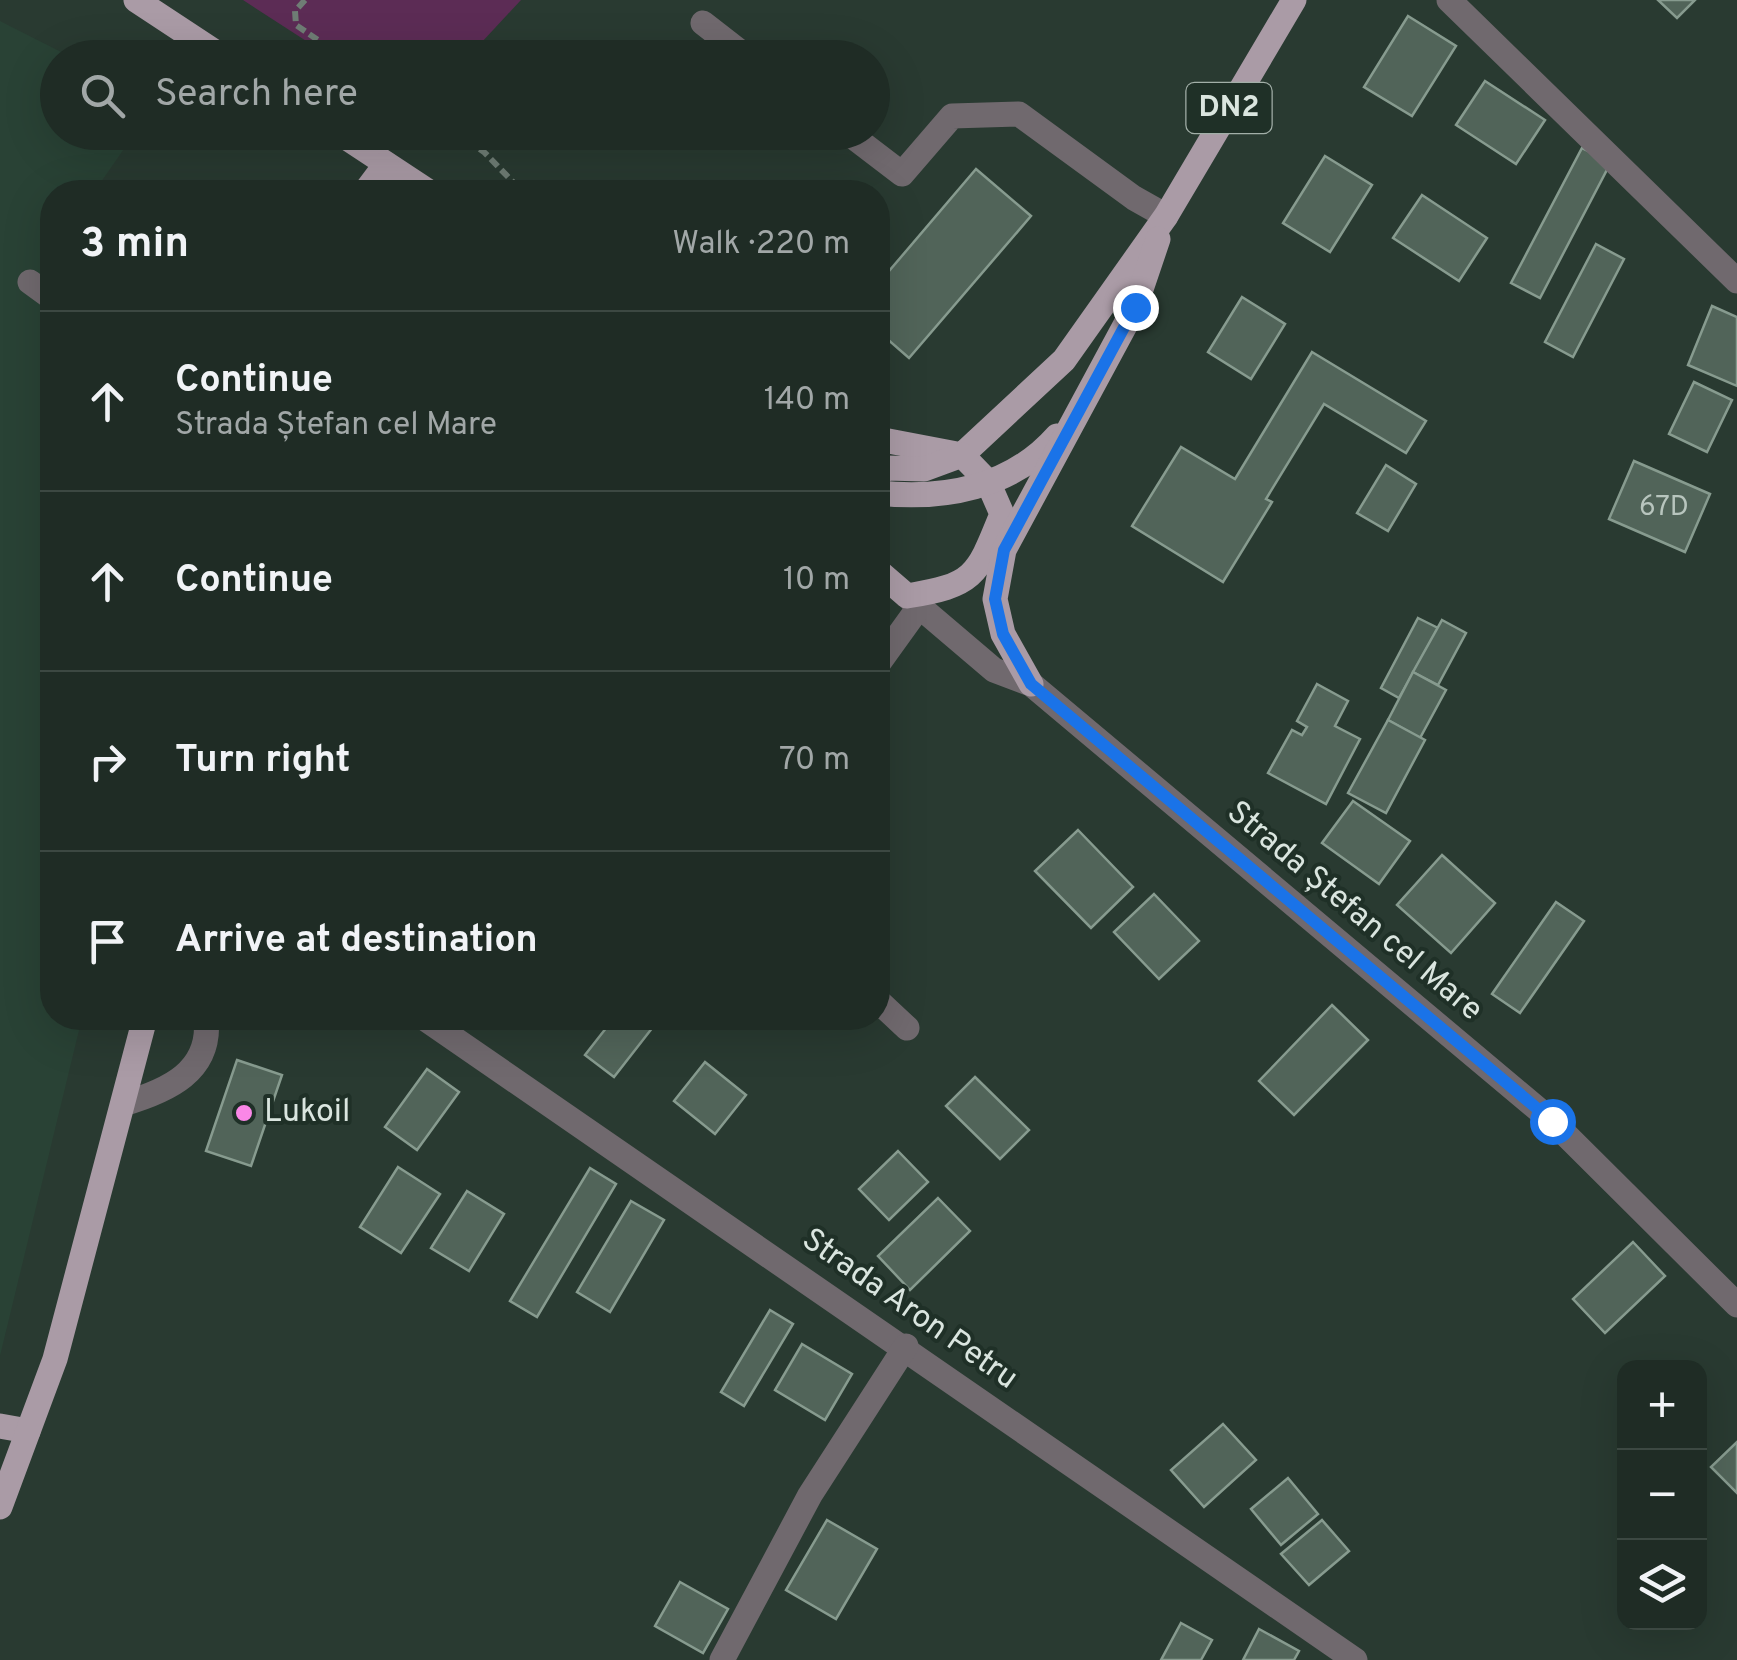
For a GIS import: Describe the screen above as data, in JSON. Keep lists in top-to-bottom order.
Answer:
{
  "streets": {
    "main road": ["DN2"],
    "street": ["Strada Ștefan cel Mare", "Strada Aron Petru"]
  },
  "places": ["Lukoil"],
  "house_numbers": ["67D"],
  "page": {
    "search": "Search here",
    "heading": ["3 min", "Walk · 220 m"],
    "list": [
      ["Continue", "Strada Ștefan cel Mare", "140 m"],
      ["Continue", "10 m"],
      ["Turn right", "70 m"],
      "Arrive at destination"
    ],
    "map_buttons": ["+", "−"]
  }
}
